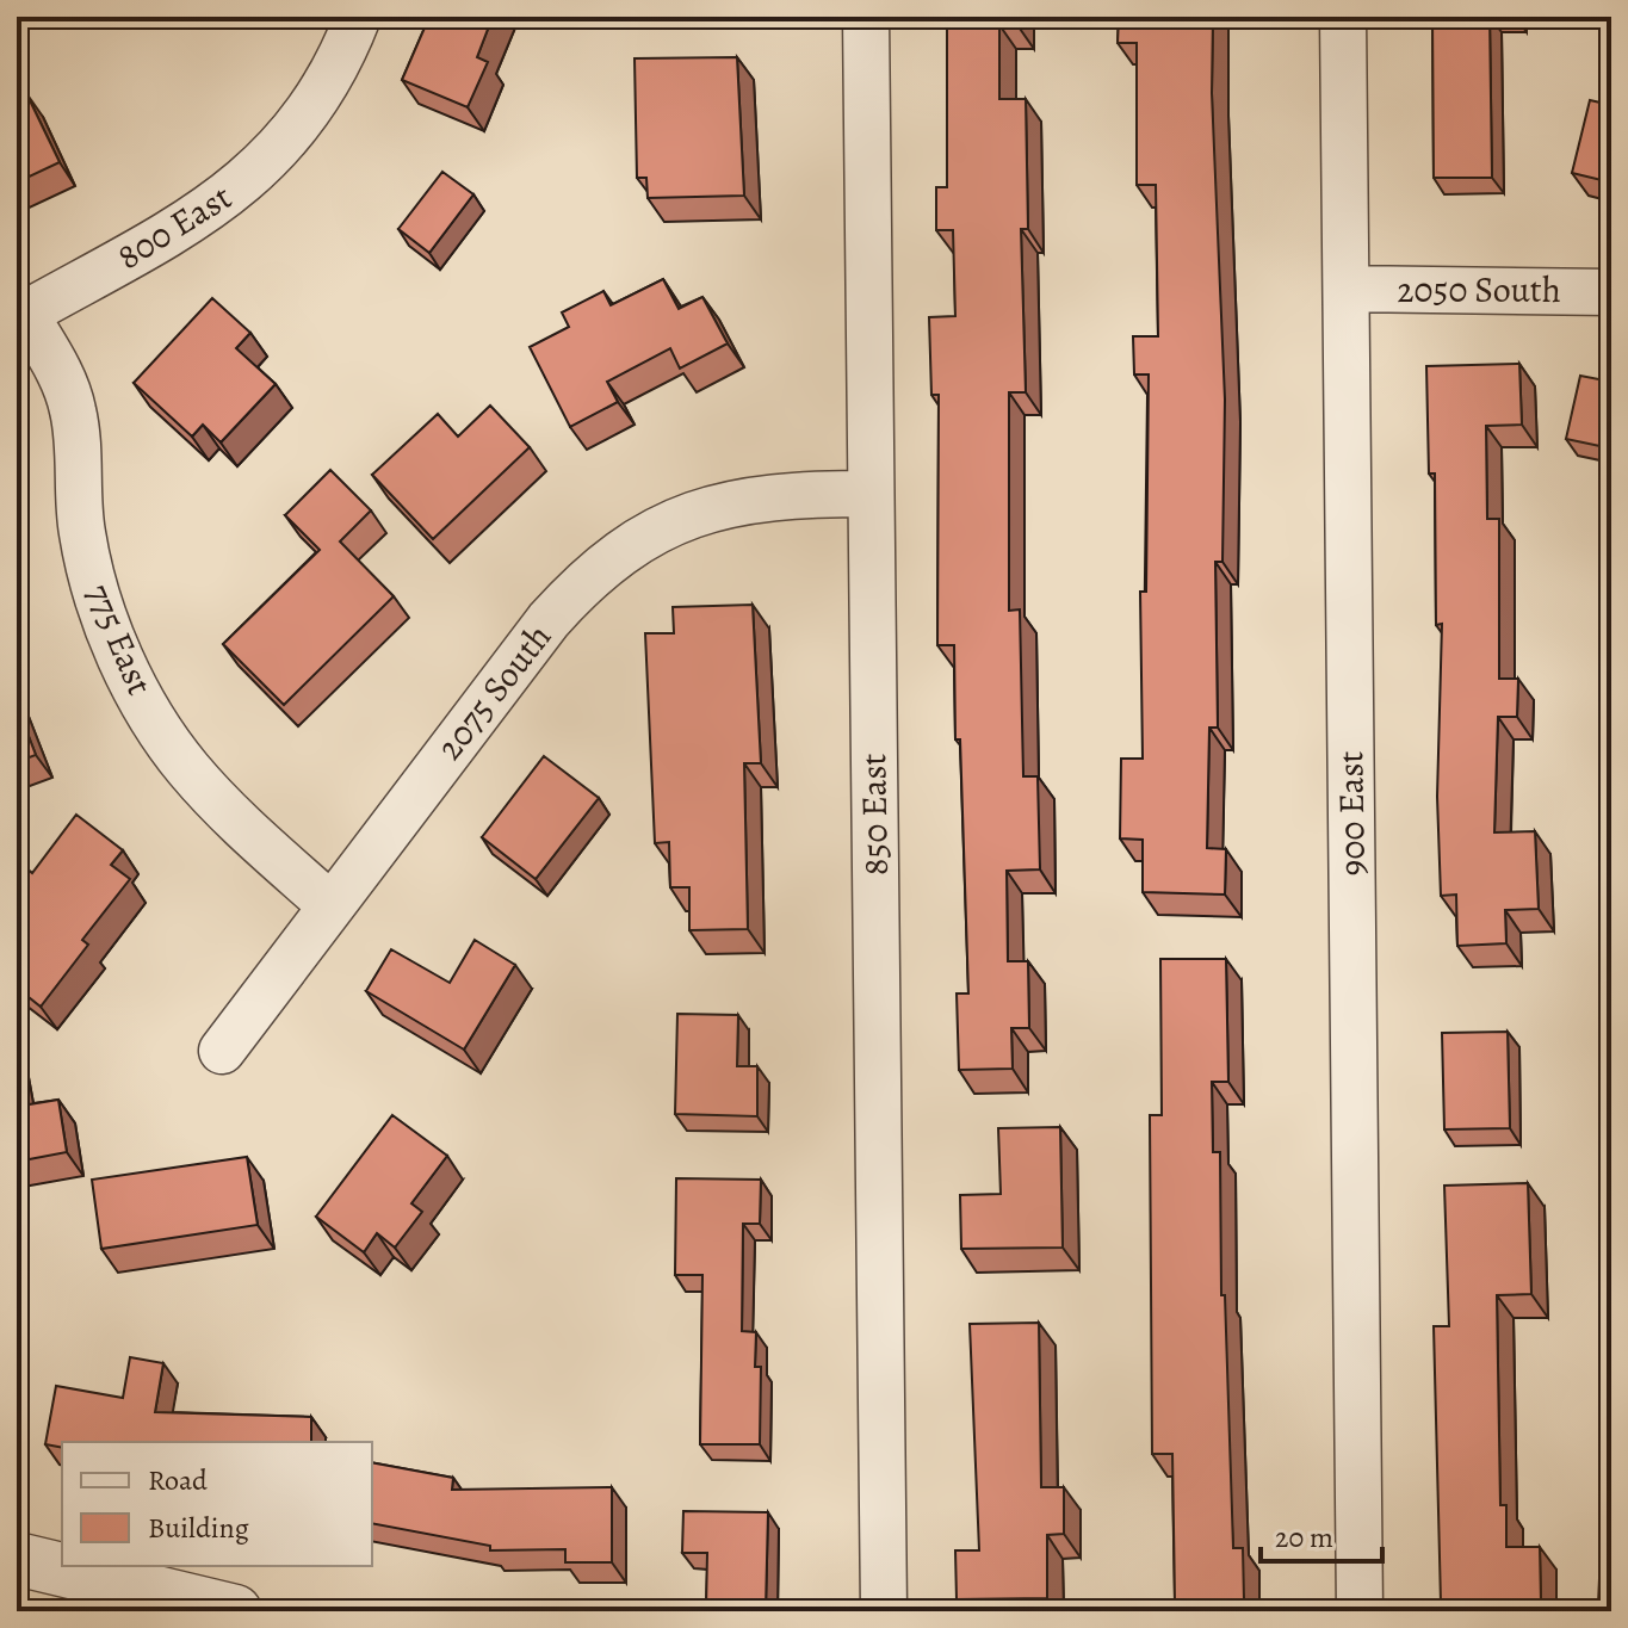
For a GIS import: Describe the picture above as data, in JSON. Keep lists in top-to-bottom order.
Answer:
{
  "streets": {
    "street": [
      "800 East",
      "2050 South",
      "775 East",
      "2075 South",
      "900 East",
      "850 East"
    ]
  },
  "crossings": [
    ["800 East", "775 East"],
    ["2050 South", "900 East"],
    ["775 East", "2075 South"],
    ["2075 South", "850 East"]
  ],
  "legend": ["Road", "Building"],
  "scale_bar": "20 m"
}
